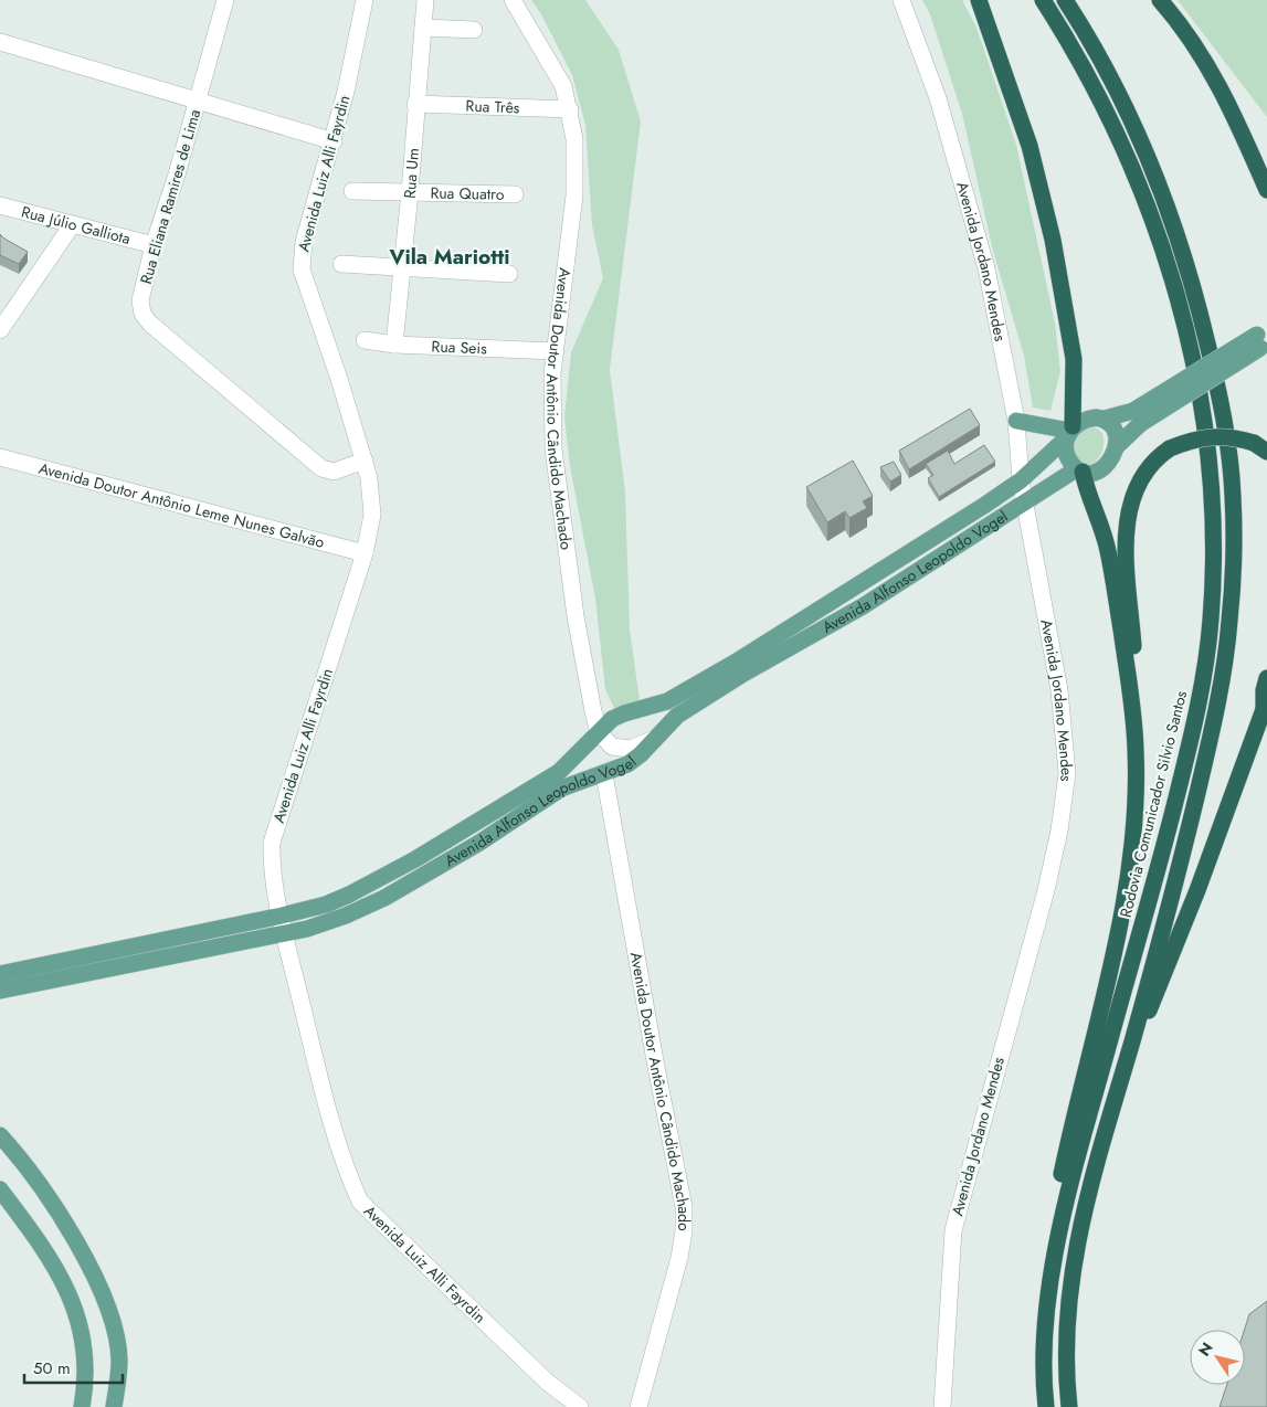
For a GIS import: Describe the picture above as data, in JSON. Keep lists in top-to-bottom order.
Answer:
{
  "streets": {
    "highway": ["Rodovia Comunicador Silvio Santos"],
    "main road": ["Avenida Alfonso Leopoldo Vogel"],
    "street": [
      "Rua Três",
      "Rua Um",
      "Avenida Luiz Alli Fayrdin",
      "Rua Quatro",
      "Rua Eliana Ramires de Lima",
      "Rua Júlio Galliota",
      "Avenida Jordano Mendes",
      "Rua Seis",
      "Avenida Doutor Antônio Cândido Machado",
      "Avenida Doutor Antônio Leme Nunes Galvão"
    ]
  },
  "crossings": [
    ["Rua Três", "Rua Um"],
    ["Rua Três", "Avenida Doutor Antônio Cândido Machado"],
    ["Rua Um", "Rua Quatro"],
    ["Rua Um", "Rua Seis"],
    ["Avenida Luiz Alli Fayrdin", "Rua Eliana Ramires de Lima"],
    ["Avenida Luiz Alli Fayrdin", "Avenida Doutor Antônio Leme Nunes Galvão"],
    ["Avenida Luiz Alli Fayrdin", "Avenida Alfonso Leopoldo Vogel"],
    ["Rua Eliana Ramires de Lima", "Rua Júlio Galliota"],
    ["Avenida Jordano Mendes", "Avenida Alfonso Leopoldo Vogel"],
    ["Rua Seis", "Avenida Doutor Antônio Cândido Machado"],
    ["Avenida Doutor Antônio Cândido Machado", "Avenida Alfonso Leopoldo Vogel"]
  ],
  "districts": ["Vila Mariotti"],
  "scale_bar": "50 m",
  "north": "top left"
}
